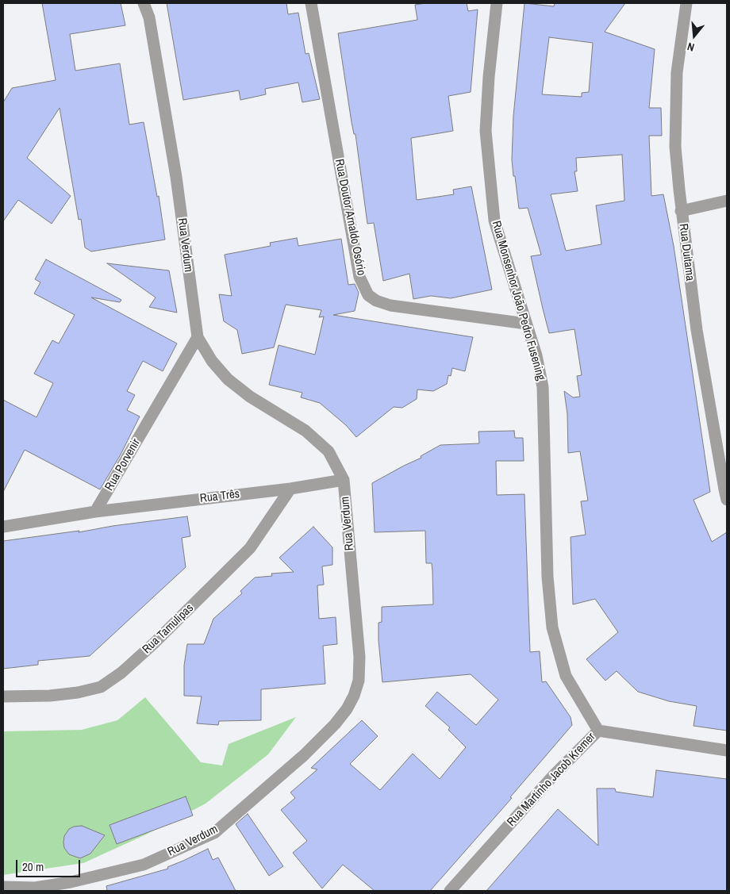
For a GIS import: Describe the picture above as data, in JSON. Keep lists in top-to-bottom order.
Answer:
{
  "streets": {
    "street": [
      "Rua Doutor Arnaldo Osório",
      "Rua Verdum",
      "Rua Duitama",
      "Rua Monsenhor João Pedro Fusening",
      "Rua Porvenir",
      "Rua Três",
      "Rua Tamulipas",
      "Rua Martinho Jacob Kremer"
    ]
  },
  "crossings": [
    ["Rua Doutor Arnaldo Osório", "Rua Monsenhor João Pedro Fusening"],
    ["Rua Verdum", "Rua Porvenir"],
    ["Rua Verdum", "Rua Três"],
    ["Rua Monsenhor João Pedro Fusening", "Rua Martinho Jacob Kremer"],
    ["Rua Porvenir", "Rua Três"],
    ["Rua Três", "Rua Tamulipas"]
  ],
  "scale_bar": "20 m",
  "north": "bottom"
}
